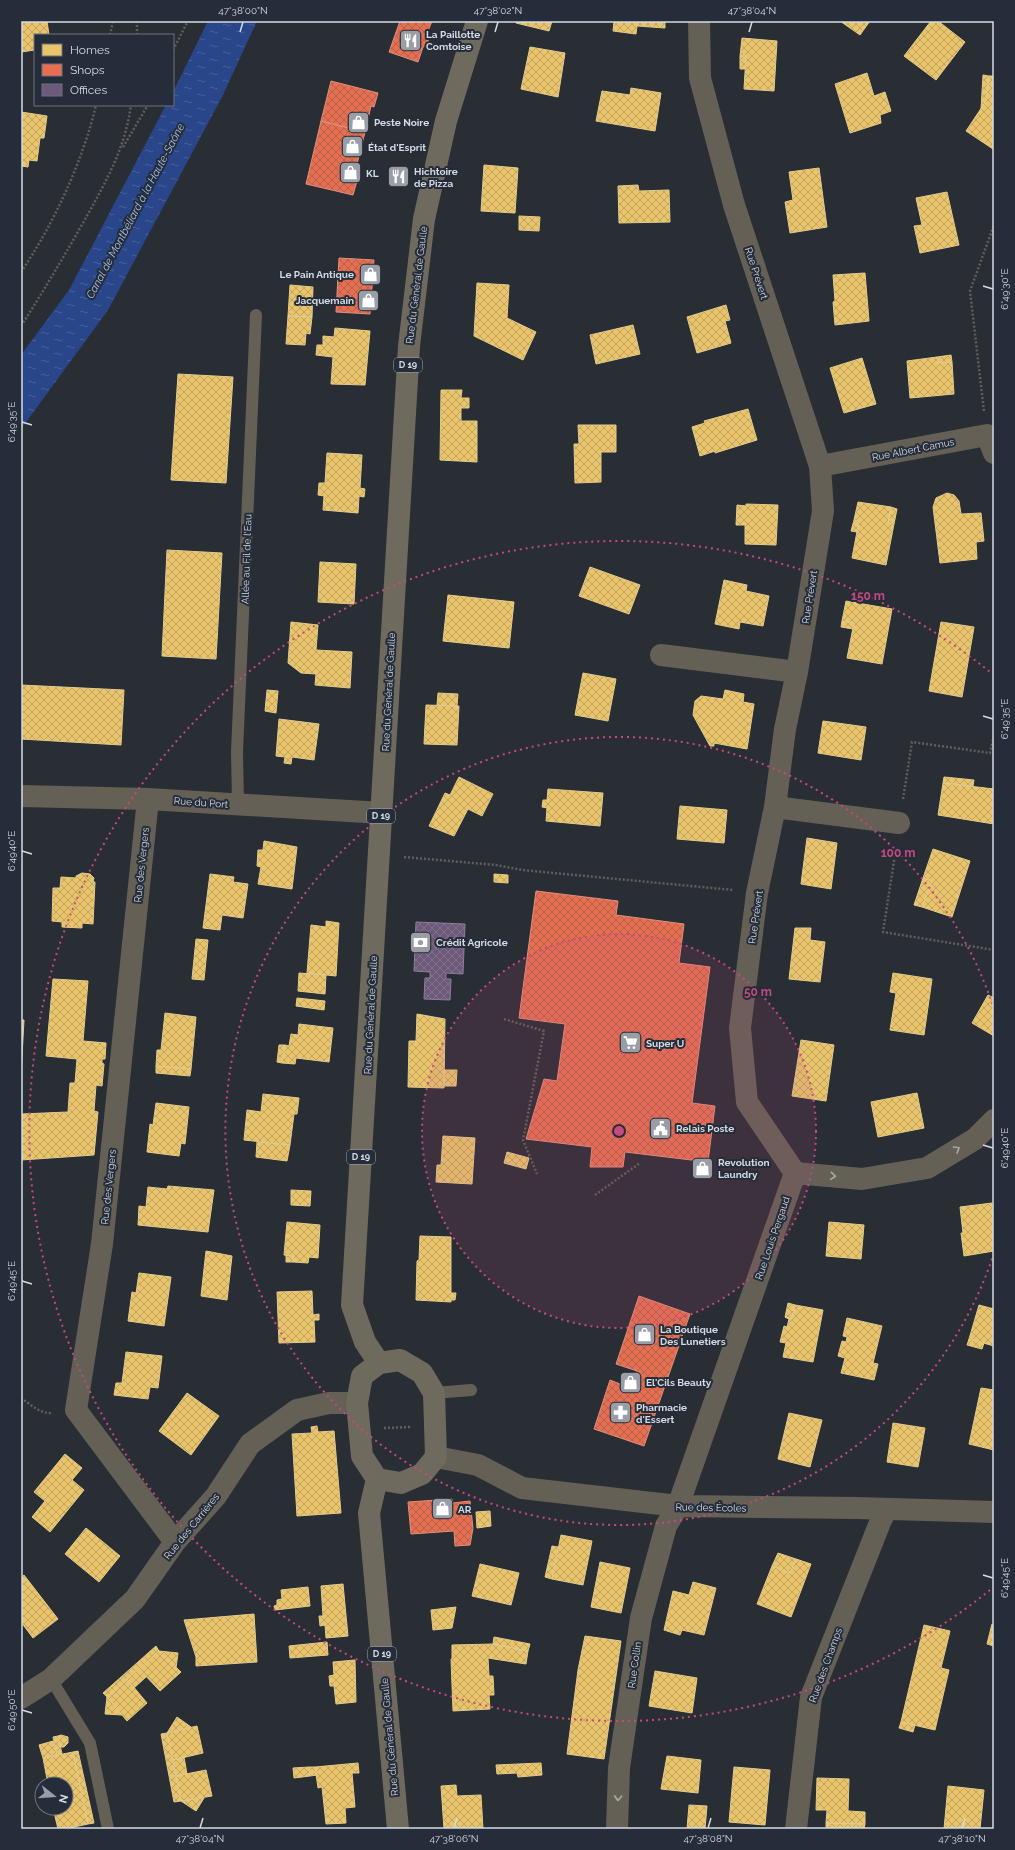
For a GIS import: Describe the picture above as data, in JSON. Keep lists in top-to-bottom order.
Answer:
{
  "streets": {
    "main road": ["Rue du Général de Gaulle", "D 19"],
    "street": [
      "Rue Prévert",
      "Rue Albert Camus",
      "Rue du Port",
      "Rue des Vergers",
      "Rue Louis Pergaud",
      "Rue des Écoles",
      "Rue des Carrières",
      "Rue Collin",
      "Rue des Champs"
    ],
    "lane": ["Allée au Fil de l'Eau"]
  },
  "crossings": [
    ["Rue Prévert", "Rue Albert Camus"],
    ["Rue Prévert", "Rue Louis Pergaud"],
    ["Rue du Général de Gaulle", "Rue du Port"],
    ["Rue du Général de Gaulle", "Rue des Carrières"],
    ["Allée au Fil de l'Eau", "Rue du Port"],
    ["Rue du Port", "Rue des Vergers"],
    ["Rue Louis Pergaud", "Rue des Écoles"],
    ["Rue Louis Pergaud", "Rue Collin"],
    ["Rue des Écoles", "Rue Collin"],
    ["Rue des Écoles", "Rue des Champs"]
  ],
  "one_way": ["Rue Collin"],
  "water": ["Canal de Montbéliard à la Haute-Saône"],
  "places": {
    "restaurant": ["La Paillotte Comtoise", "Hichtoire de Pizza"],
    "shop": [
      "Peste Noire",
      "État d'Esprit",
      "KL",
      "Le Pain Antique",
      "Jacquemain",
      "Revolution Laundry",
      "La Boutique Des Lunetiers",
      "El'Cils Beauty",
      "AR"
    ],
    "bank": ["Crédit Agricole"],
    "supermarket": ["Super U"],
    "public building": ["Relais Poste"],
    "pharmacy": ["Pharmacie d'Essert"]
  },
  "legend": ["Homes", "Shops", "Offices"],
  "north": "right",
  "coordinates": [
    "47°38'00\"N",
    "47°38'02\"N",
    "47°38'04\"N",
    "6°49'30\"E",
    "6°49'35\"E",
    "6°49'40\"E",
    "6°49'45\"E",
    "6°49'50\"E",
    "47°38'06\"N",
    "47°38'08\"N",
    "47°38'10\"N"
  ],
  "rings": ["150 m", "100 m", "50 m"]
}
